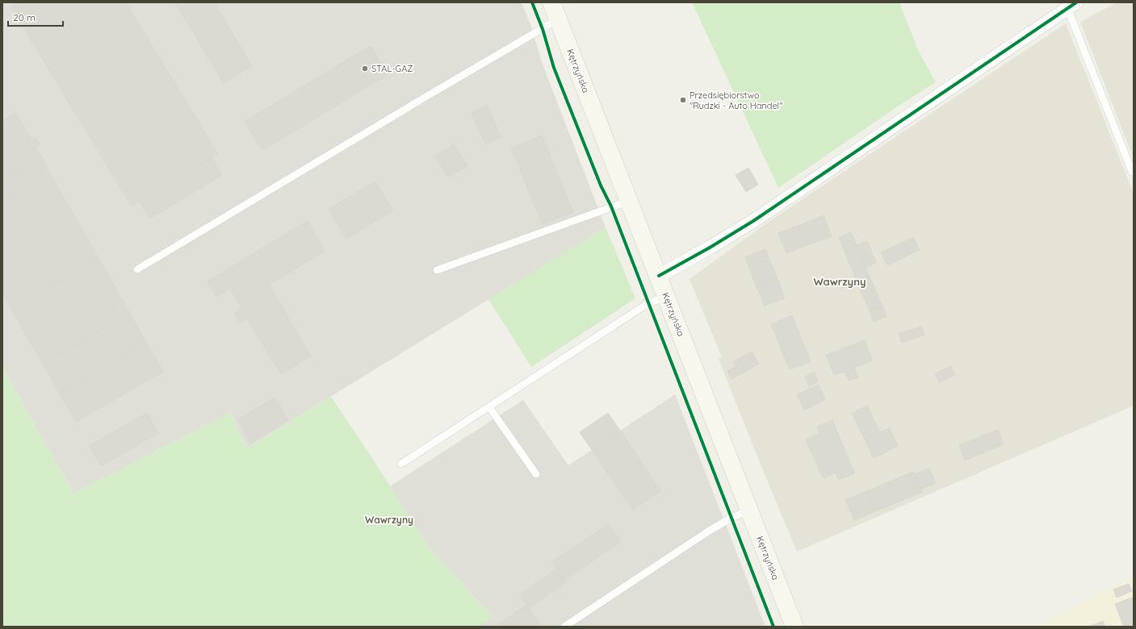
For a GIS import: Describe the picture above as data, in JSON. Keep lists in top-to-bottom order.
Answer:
{
  "streets": {
    "main road": ["Kętrzyńska"]
  },
  "districts": ["Wawrzyny", "Wawrzyny"],
  "places": ["STAL-GAZ", "Przedsiębiorstwo \"Rudzki - Auto Handel\""],
  "scale_bar": "20 m"
}
